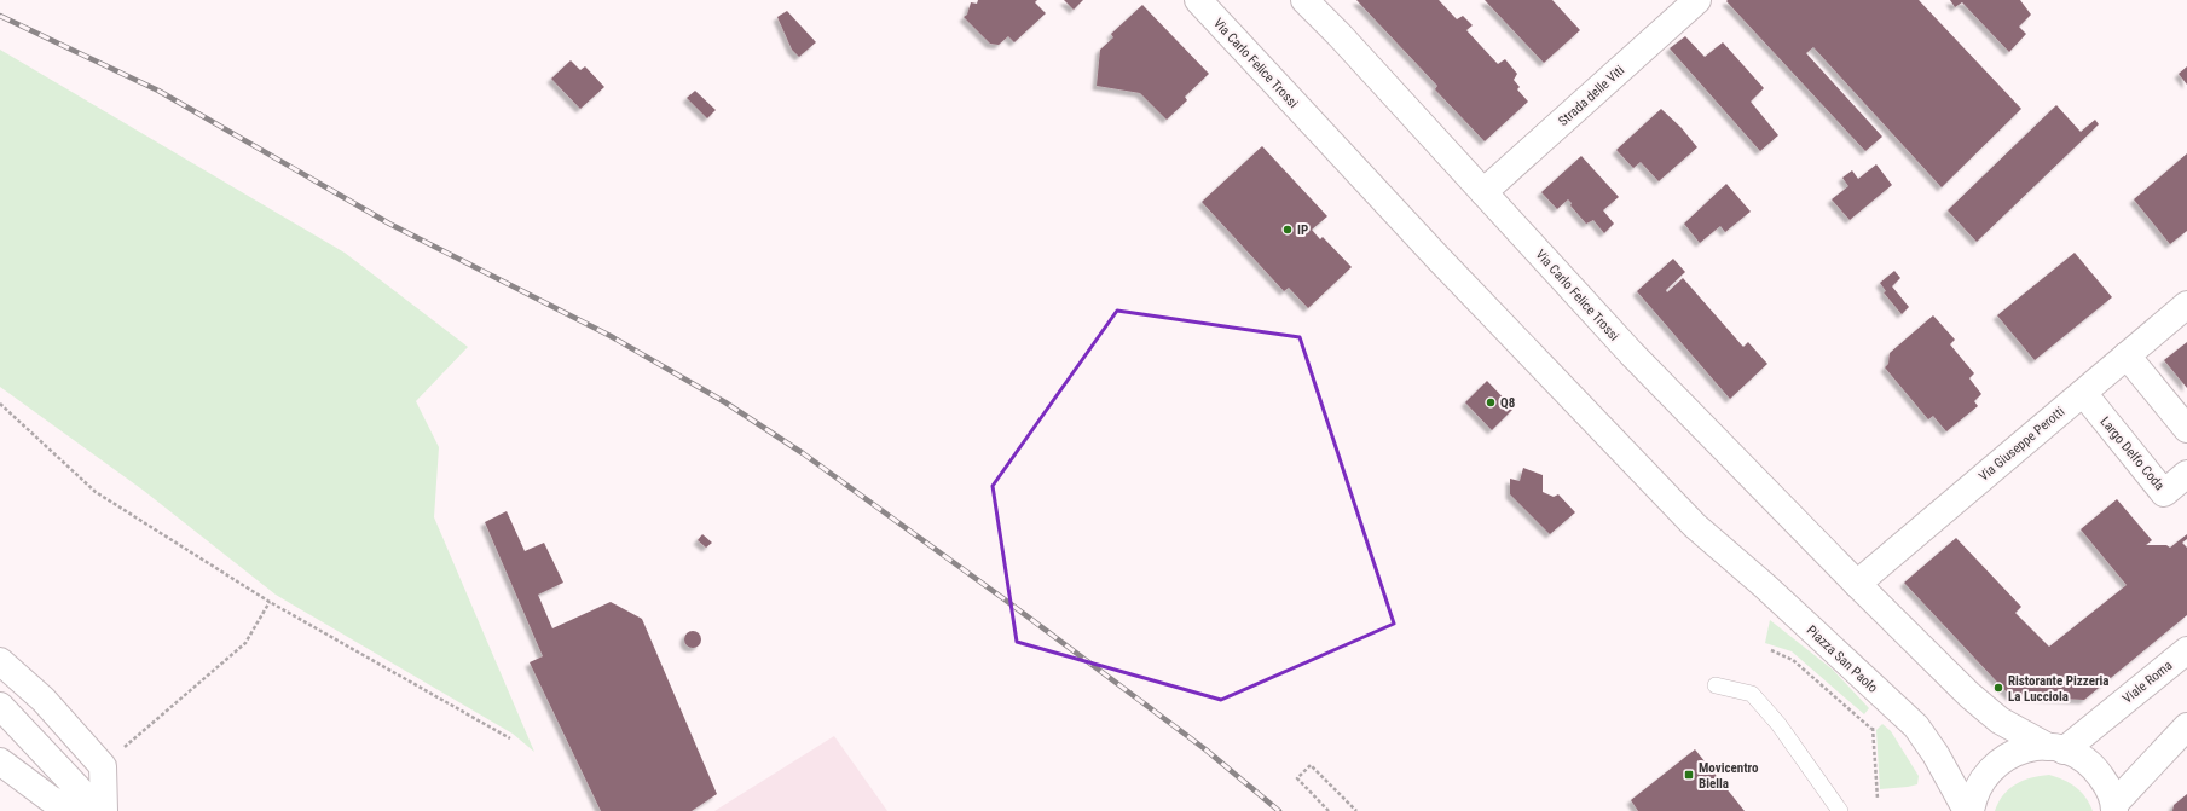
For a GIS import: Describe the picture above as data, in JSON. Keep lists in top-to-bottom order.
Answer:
{
  "streets": {
    "main road": [
      "Via Carlo Felice Trossi",
      "Strada delle Viti",
      "Via Giuseppe Perotti",
      "Largo Delfo Coda",
      "Piazza San Paolo",
      "Viale Roma"
    ]
  },
  "crossings": [
    ["Via Carlo Felice Trossi", "Strada delle Viti"],
    ["Via Carlo Felice Trossi", "Via Giuseppe Perotti"],
    ["Via Carlo Felice Trossi", "Piazza San Paolo"],
    ["Via Giuseppe Perotti", "Largo Delfo Coda"],
    ["Piazza San Paolo", "Viale Roma"]
  ],
  "places": {
    "other": ["IP", "Q8", "Ristorante Pizzeria La Lucciola"],
    "transit": ["Movicentro Biella"]
  }
}
